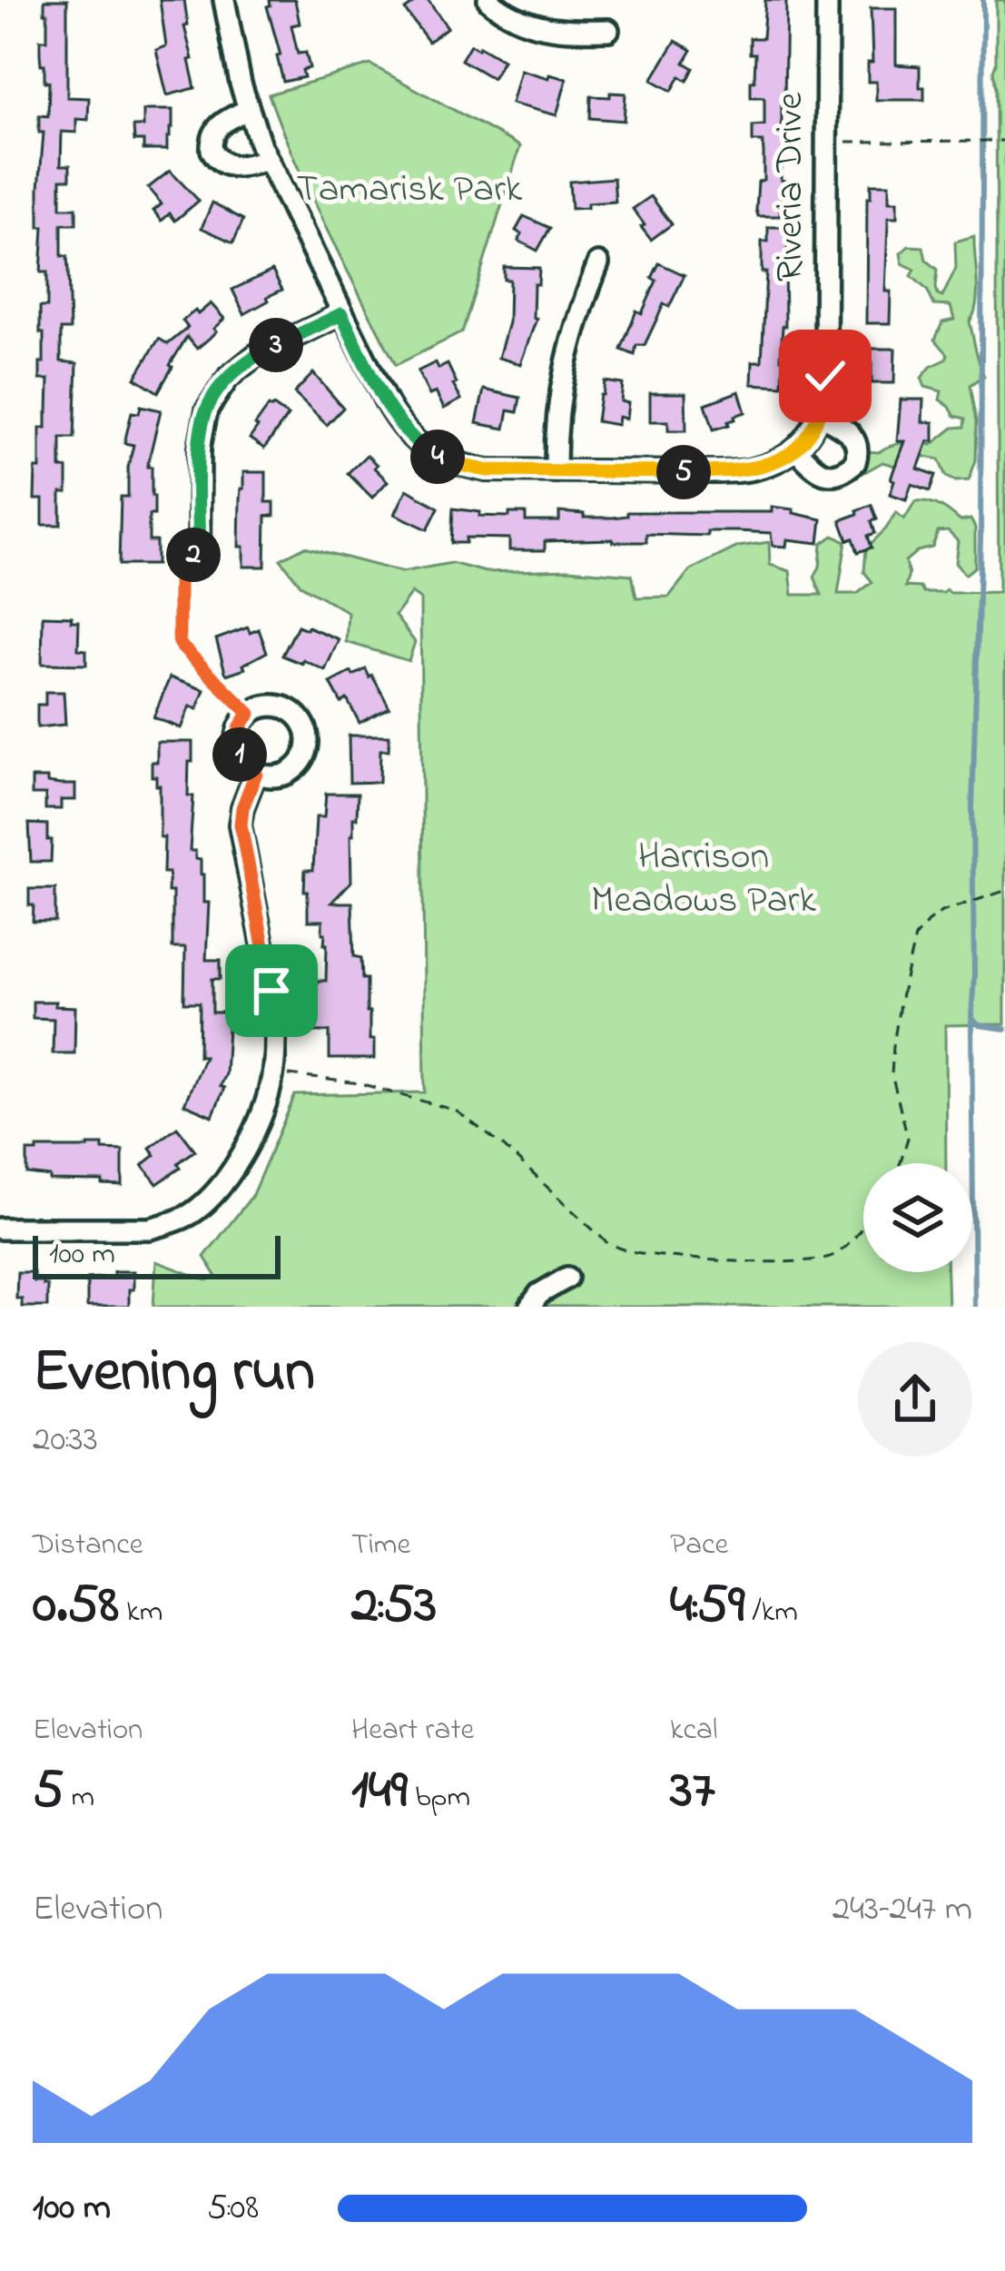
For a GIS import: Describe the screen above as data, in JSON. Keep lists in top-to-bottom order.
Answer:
{
  "streets": {
    "street": ["Riveria Drive"]
  },
  "parks": ["Tamarisk Park", "Harrison Meadows Park"],
  "scale_bar": "100 m",
  "page": {
    "pins": [
      "3",
      "4",
      "5",
      "2",
      "1"
    ],
    "scale": "100 m",
    "heading": ["Evening run", "20:33"],
    "stats": [
      ["Distance", "0.58 km"],
      ["Time", "2:53"],
      ["Pace", "4:59 /km"],
      ["Elevation", "5 m"],
      ["Heart rate", "149 bpm"],
      ["kcal", "37"]
    ],
    "chart": ["Elevation", "243–247 m"],
    "list": [
      {
        "name": "100 m",
        "note": "5:08"
      }
    ]
  }
}
